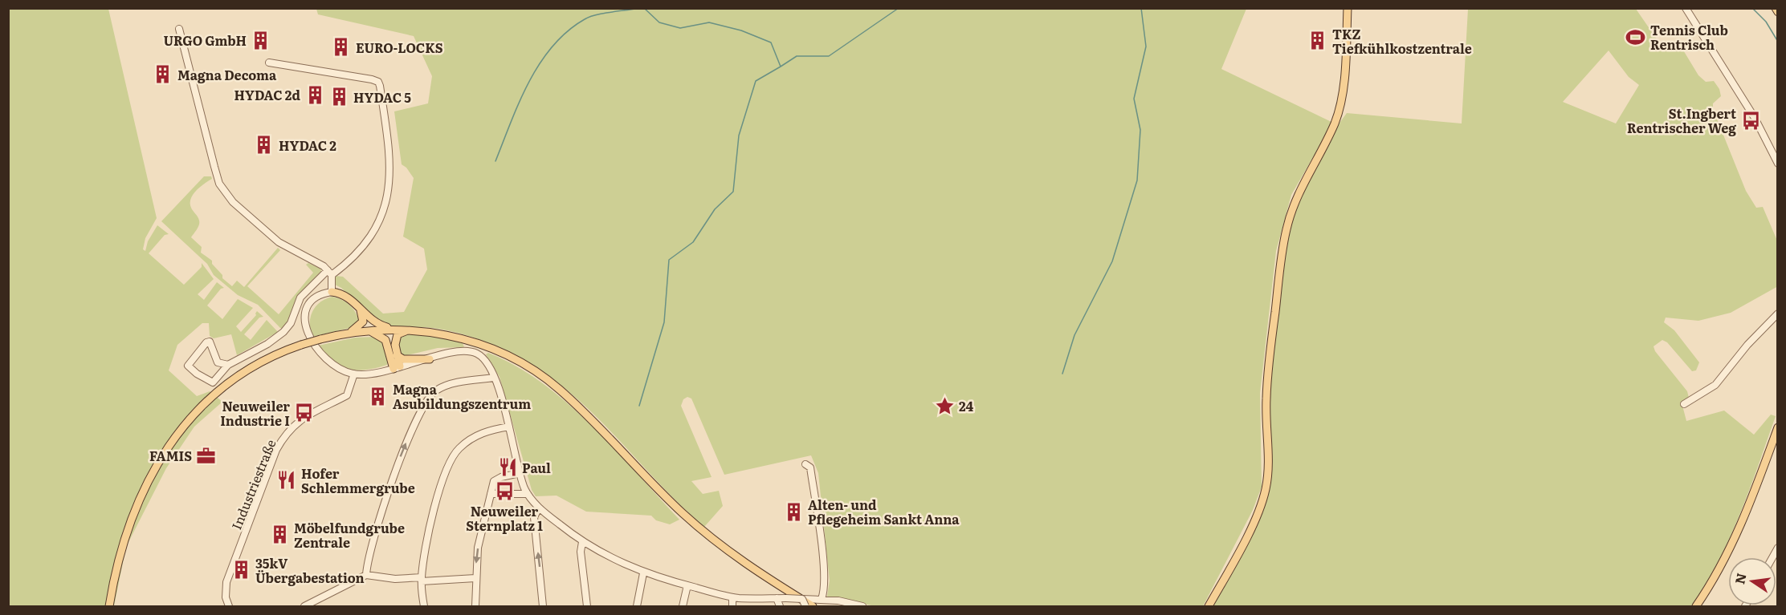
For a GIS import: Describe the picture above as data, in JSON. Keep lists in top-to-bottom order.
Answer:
{
  "streets": {
    "street": ["Industriestraße"]
  },
  "places": {
    "sports": ["Tennis Club Rentrisch"],
    "building": [
      "URGO GmbH",
      "TKZ Tiefkühlkostzentrale",
      "EURO-LOCKS",
      "Magna Decoma",
      "HYDAC 2d",
      "HYDAC 5",
      "HYDAC 2",
      "Magna Asubildungszentrum",
      "Alten- und Pflegeheim Sankt Anna",
      "Möbelfundgrube Zentrale",
      "35kV Übergabestation"
    ],
    "bus stop": ["St.Ingbert Rentrischer Weg", "Neuweiler Industrie I", "Neuweiler Sternplatz 1"],
    "place": ["24"],
    "office": ["FAMIS"],
    "restaurant": ["Paul", "Hofer Schlemmergrube"]
  },
  "north": "left"
}
